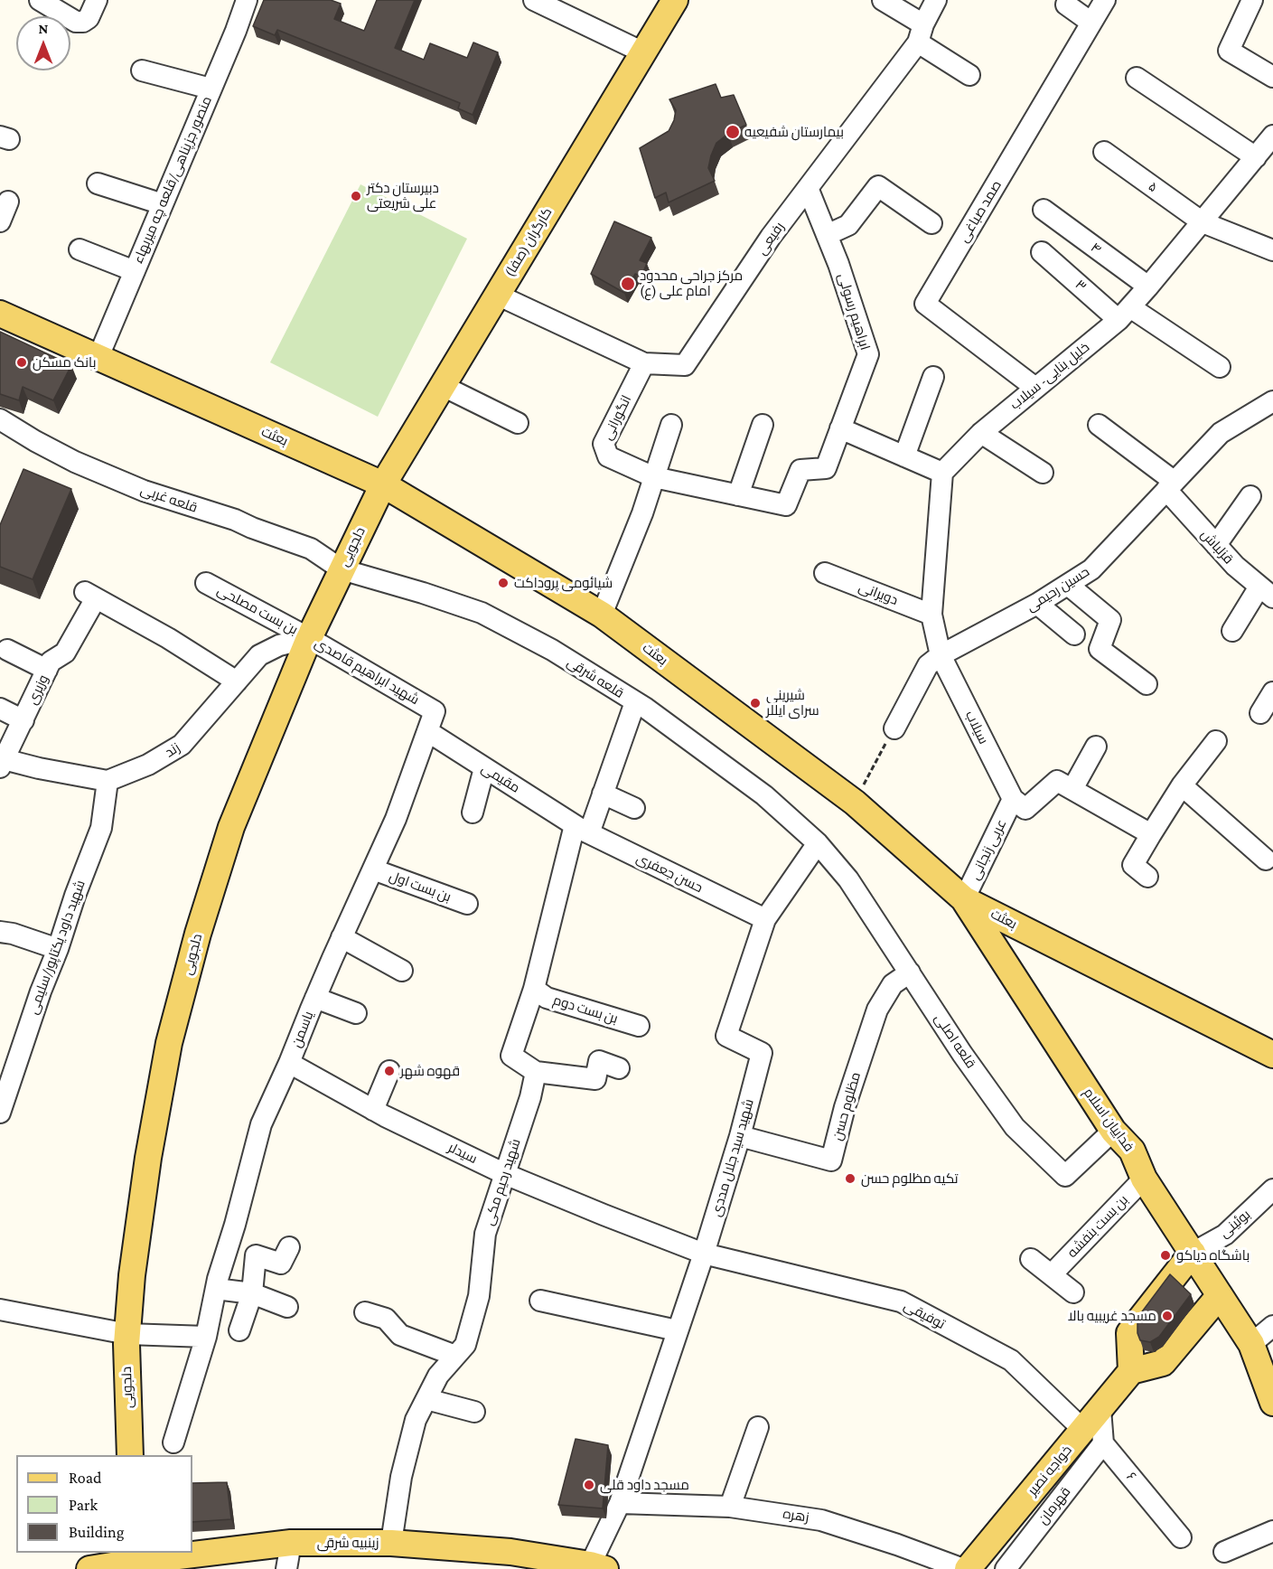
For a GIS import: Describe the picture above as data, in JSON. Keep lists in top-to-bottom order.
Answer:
{
  "streets": {
    "main road": [
      "کارگران (صفا)",
      "بعثت",
      "دلجویی",
      "فداییان اسلام",
      "خواجه نصیر",
      "زینبیه شرقی"
    ],
    "street": [
      "منصور جزپناهی/قلعه چه میربهاء",
      "۵",
      "صمد صباغی",
      "رفیعی",
      "۴",
      "۳",
      "ابراهیم رسولی",
      "خلیل بنایی- سیلاب",
      "انگورانی",
      "قلعه غربی",
      "قزلباش",
      "حسین رحیمی",
      "دویرانی",
      "بن بست مصلحی",
      "شهید ابراهیم قاصدی",
      "قلعه شرقی",
      "وزیری",
      "سیلاب",
      "زند",
      "مقیمی",
      "عربی زنجانی",
      "حسن جعفری",
      "بن بست اول",
      "شهید داود یکتاپور/سلیمی",
      "بن بست دوم",
      "یاسمن",
      "قلعه اصلی",
      "مظلوم حسن",
      "سیدلر",
      "شهید سید جلال مددی",
      "شهید رحیم مکی",
      "بوئینی",
      "بن بست بنفشه",
      "توفیقی",
      "۶",
      "قهرمان",
      "زهره"
    ]
  },
  "crossings": [
    ["منصور جزپناهی/قلعه چه میربهاء", "بعثت"],
    ["۵", "خلیل بنایی- سیلاب"],
    ["صمد صباغی", "خلیل بنایی- سیلاب"],
    ["رفیعی", "کارگران (صفا)"],
    ["رفیعی", "ابراهیم رسولی"],
    ["رفیعی", "انگورانی"],
    ["کارگران (صفا)", "بعثت"],
    ["کارگران (صفا)", "دلجویی"],
    ["۴", "خلیل بنایی- سیلاب"],
    ["۳", "خلیل بنایی- سیلاب"],
    ["ابراهیم رسولی", "انگورانی"],
    ["بعثت", "دلجویی"],
    ["بعثت", "عربی زنجانی"],
    ["بعثت", "فداییان اسلام"],
    ["قلعه غربی", "دلجویی"],
    ["قلعه غربی", "قلعه شرقی"],
    ["دلجویی", "بن بست مصلحی"],
    ["دلجویی", "شهید ابراهیم قاصدی"],
    ["دلجویی", "قلعه شرقی"],
    ["دلجویی", "زند"],
    ["قزلباش", "حسین رحیمی"],
    ["حسین رحیمی", "سیلاب"],
    ["بن بست مصلحی", "شهید ابراهیم قاصدی"],
    ["بن بست مصلحی", "زند"],
    ["شهید ابراهیم قاصدی", "زند"],
    ["شهید ابراهیم قاصدی", "مقیمی"],
    ["شهید ابراهیم قاصدی", "یاسمن"],
    ["قلعه شرقی", "قلعه اصلی"],
    ["قلعه شرقی", "شهید سید جلال مددی"],
    ["وزیری", "زند"],
    ["سیلاب", "عربی زنجانی"],
    ["زند", "شهید داود یکتاپور/سلیمی"],
    ["مقیمی", "حسن جعفری"],
    ["مقیمی", "یاسمن"],
    ["عربی زنجانی", "فداییان اسلام"],
    ["حسن جعفری", "شهید سید جلال مددی"],
    ["بن بست اول", "یاسمن"],
    ["یاسمن", "سیدلر"],
    ["قلعه اصلی", "مظلوم حسن"],
    ["قلعه اصلی", "فداییان اسلام"],
    ["قلعه اصلی", "شهید سید جلال مددی"],
    ["مظلوم حسن", "شهید سید جلال مددی"],
    ["فداییان اسلام", "بوئینی"],
    ["فداییان اسلام", "بن بست بنفشه"],
    ["سیدلر", "شهید سید جلال مددی"],
    ["سیدلر", "شهید رحیم مکی"],
    ["سیدلر", "توفیقی"],
    ["شهید سید جلال مددی", "توفیقی"],
    ["شهید سید جلال مددی", "زهره"],
    ["شهید سید جلال مددی", "زینبیه شرقی"],
    ["شهید رحیم مکی", "زینبیه شرقی"],
    ["توفیقی", "خواجه نصیر"],
    ["توفیقی", "۶"],
    ["توفیقی", "قهرمان"],
    ["خواجه نصیر", "۶"],
    ["خواجه نصیر", "قهرمان"],
    ["۶", "قهرمان"]
  ],
  "places": [
    "بیمارستان شفیعیه",
    "دبیرستان دکتر علی شریعتی",
    "مرکز جراحی محدود امام علی (ع)",
    "بانک مسکن",
    "شیائومی پروداکت",
    "شیرینی سرای ایللر",
    "قهوه شهر",
    "تکیه مظلوم حسن",
    "باشگاه دیاکو",
    "مسجد غریبیه بالا",
    "مسجد داود قلی"
  ],
  "legend": ["Road", "Park", "Building"],
  "north": "top"
}
